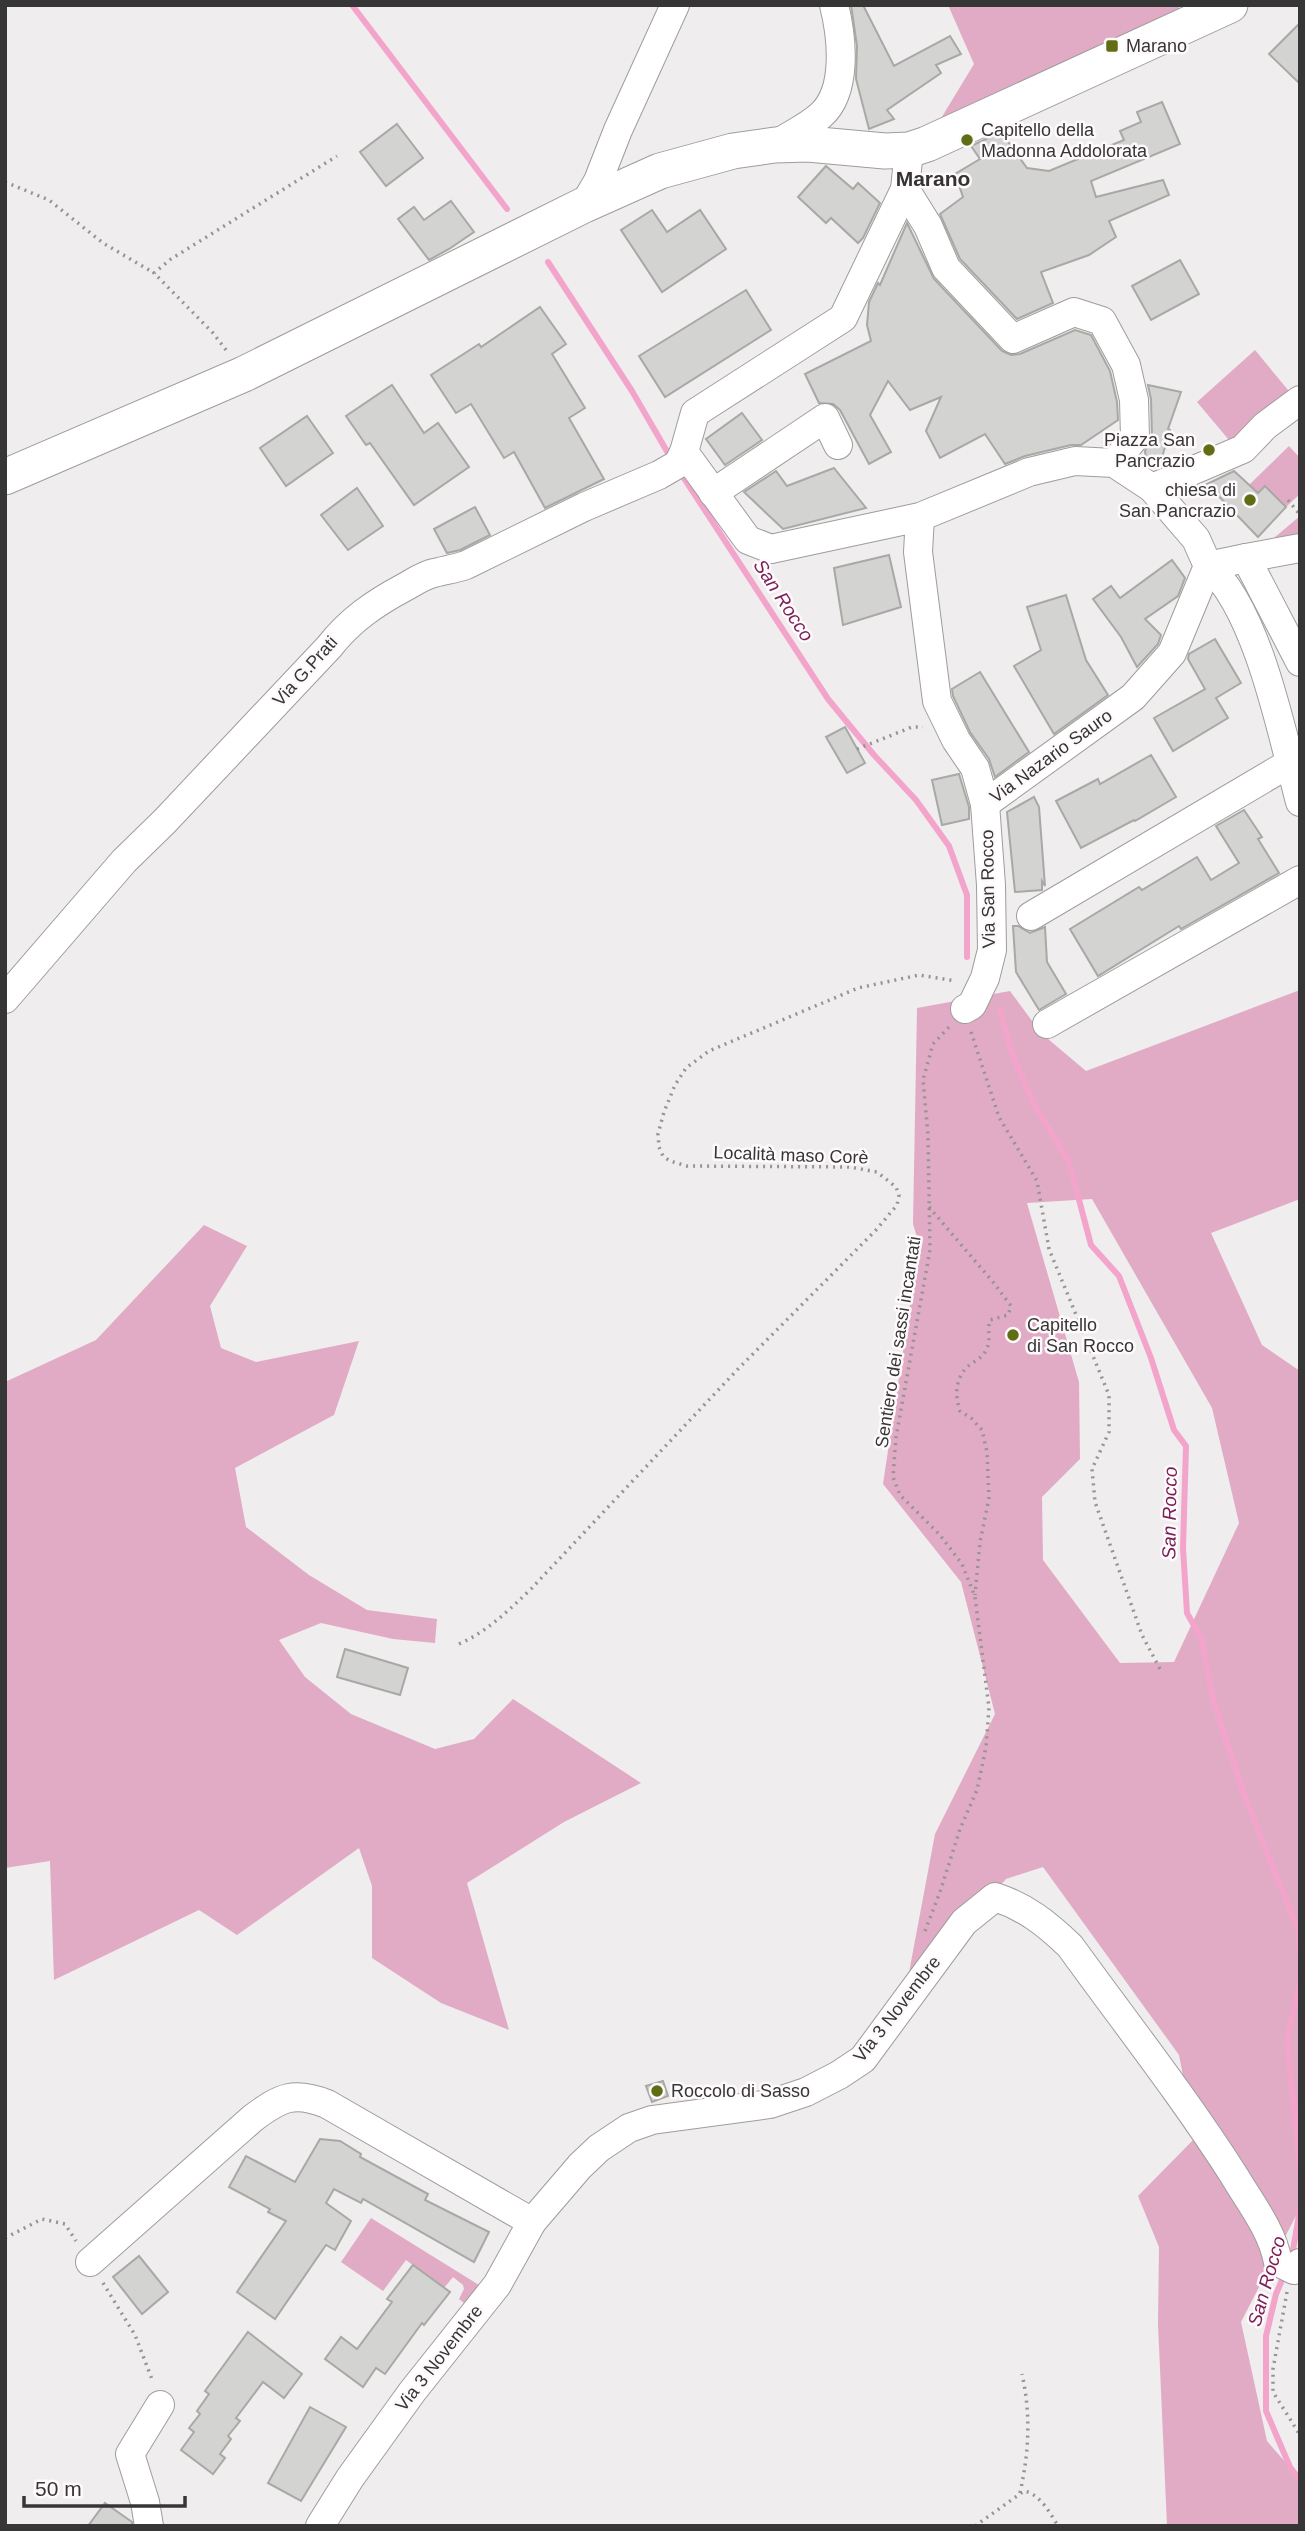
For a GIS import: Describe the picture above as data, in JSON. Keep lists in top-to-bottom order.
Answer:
{
  "streets": {
    "street": [
      "Via G.Prati",
      "Via Nazario Sauro",
      "Via San Rocco",
      "Via 3 Novembre"
    ],
    "path": ["Località maso Corè", "Sentiero dei sassi incantati"]
  },
  "crossings": [
    ["Via Nazario Sauro", "Via San Rocco"],
    ["Via San Rocco", "Località maso Corè"],
    ["Via San Rocco", "Sentiero dei sassi incantati"]
  ],
  "districts": ["Marano"],
  "water": ["San Rocco"],
  "places": {
    "transit": ["Marano"],
    "other": [
      "Capitello della Madonna Addolorata",
      "Piazza San Pancrazio",
      "chiesa di San Pancrazio",
      "Capitello di San Rocco",
      "Roccolo di Sasso"
    ]
  },
  "scale_bar": "50 m"
}
